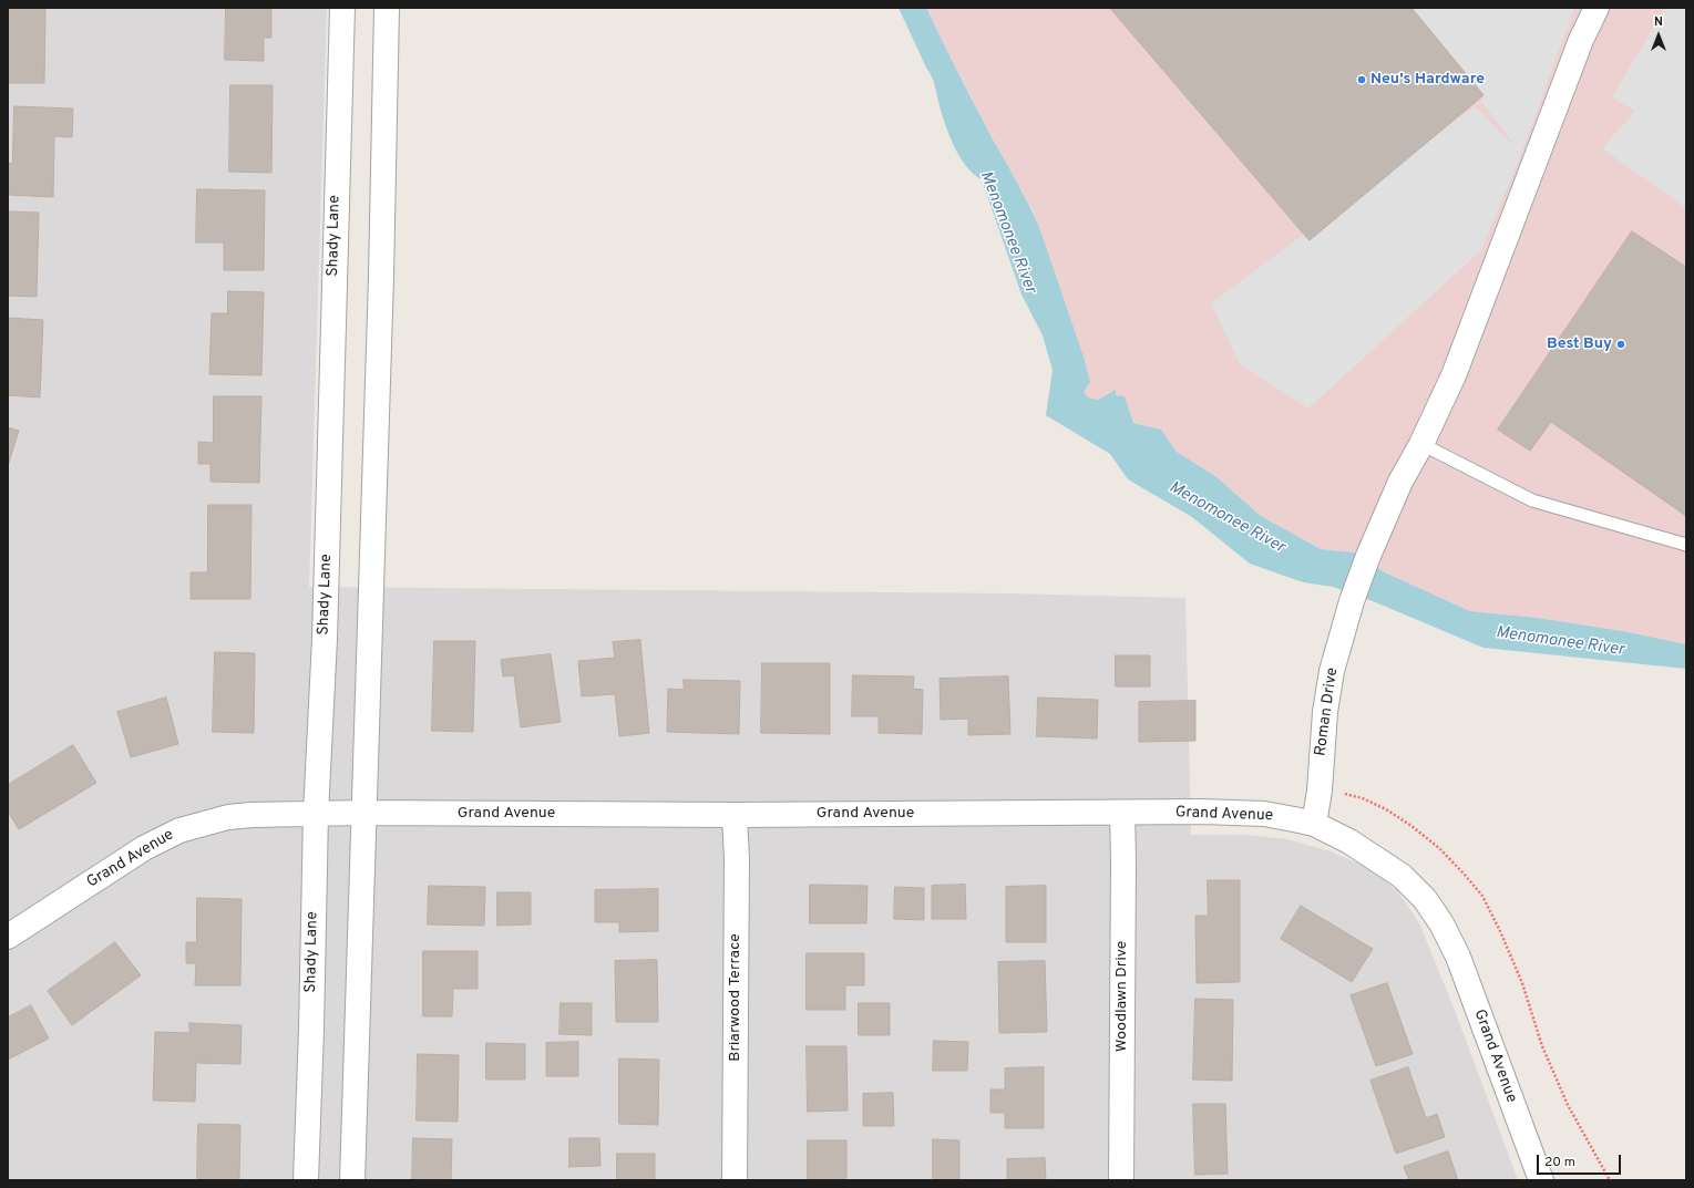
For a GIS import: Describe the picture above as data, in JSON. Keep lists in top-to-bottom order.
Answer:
{
  "streets": {
    "street": [
      "Shady Lane",
      "Roman Drive",
      "Grand Avenue",
      "Woodlawn Drive",
      "Briarwood Terrace"
    ]
  },
  "crossings": [
    ["Shady Lane", "Grand Avenue"],
    ["Roman Drive", "Grand Avenue"],
    ["Grand Avenue", "Woodlawn Drive"],
    ["Grand Avenue", "Briarwood Terrace"]
  ],
  "water": ["Menomonee River"],
  "places": ["Neu's Hardware", "Best Buy"],
  "scale_bar": "20 m",
  "north": "top"
}
